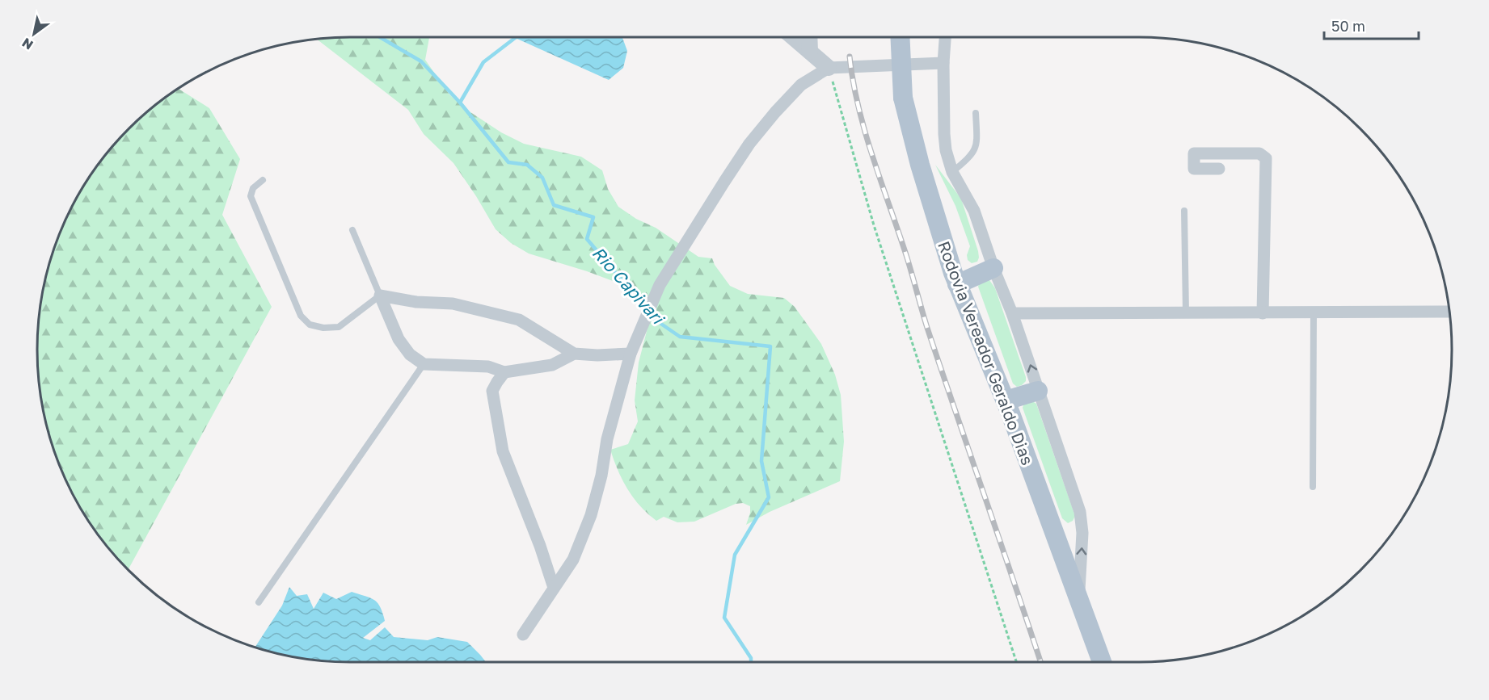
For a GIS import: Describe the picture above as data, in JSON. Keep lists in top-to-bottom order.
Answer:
{
  "streets": {
    "main road": ["Rodovia Vereador Geraldo Dias"]
  },
  "water": ["Rio Capivari"],
  "scale_bar": "50 m",
  "north": "bottom left"
}
